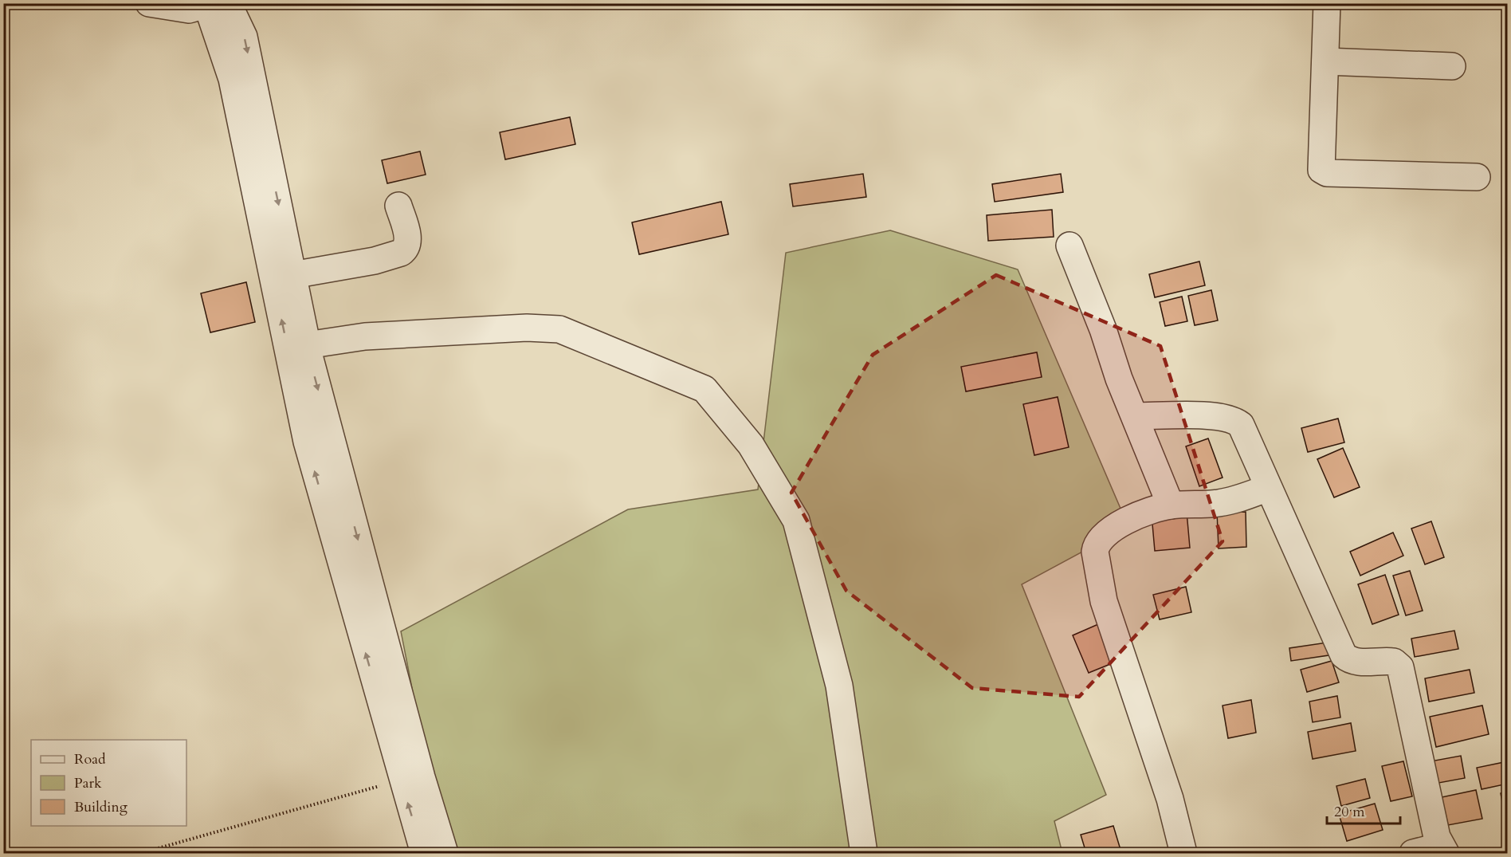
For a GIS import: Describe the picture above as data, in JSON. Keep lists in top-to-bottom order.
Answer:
{
  "legend": ["Road", "Park", "Building"],
  "scale_bar": "20 m"
}
